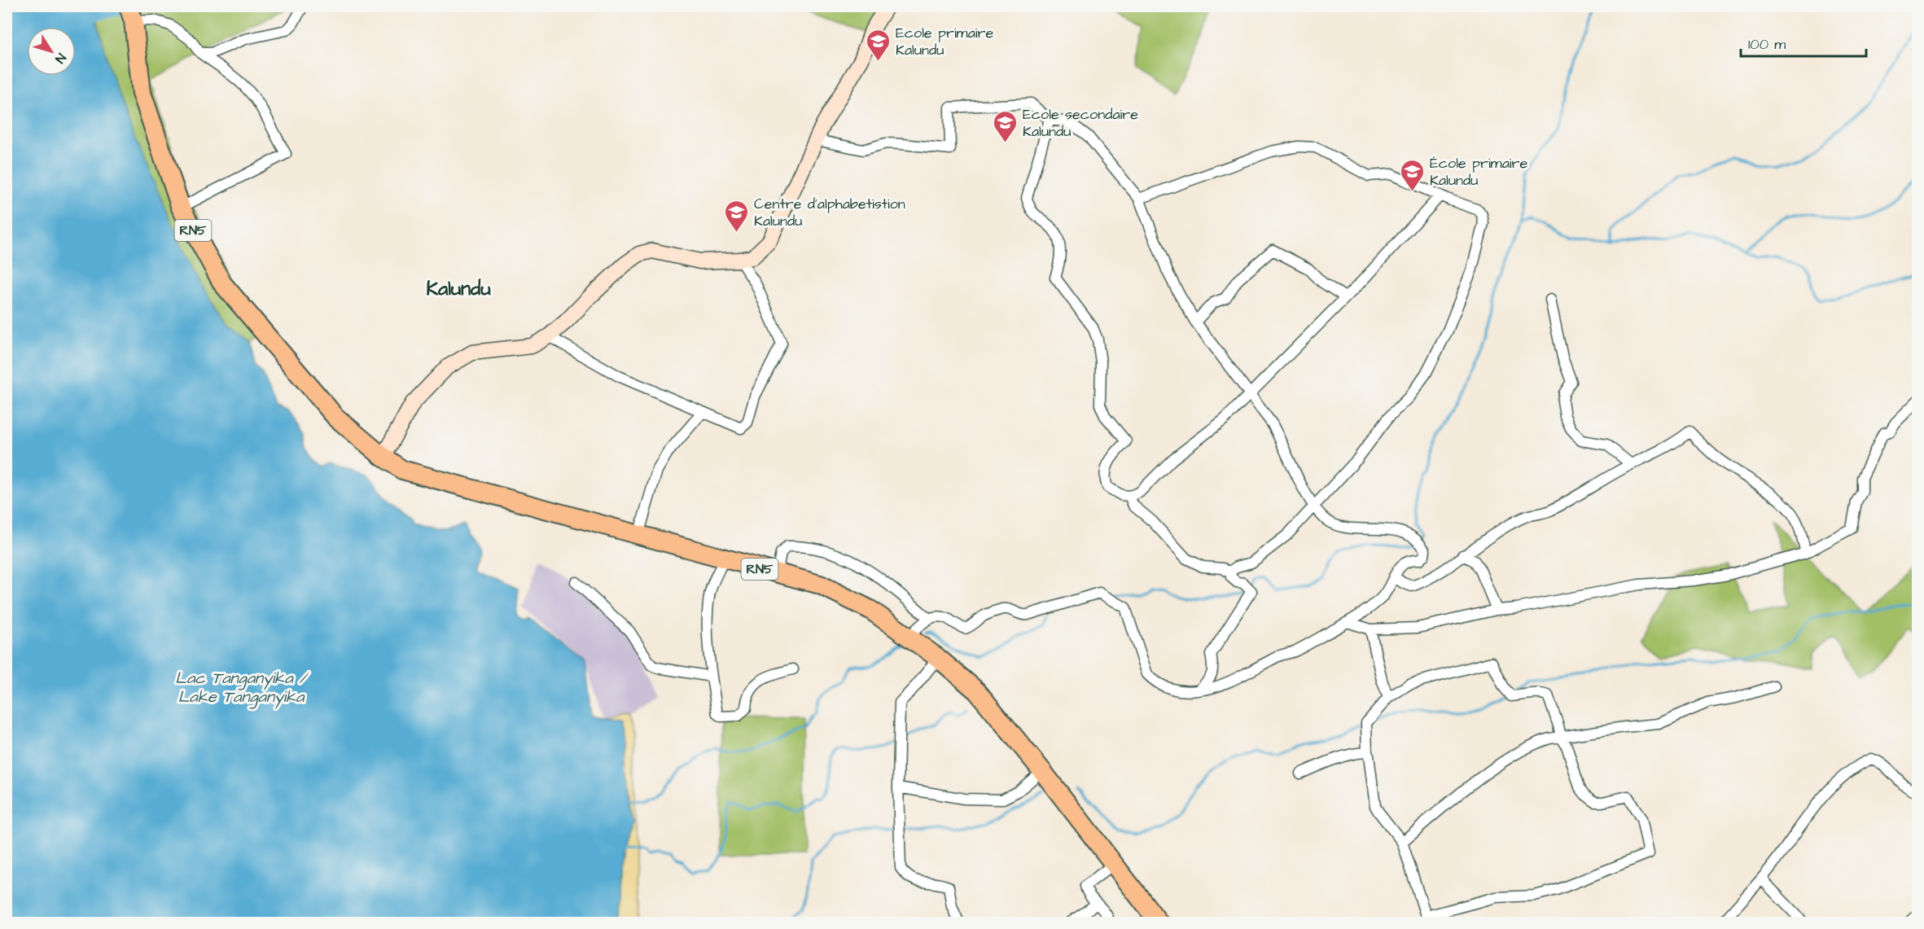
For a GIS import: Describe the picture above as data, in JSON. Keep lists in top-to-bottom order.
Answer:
{
  "streets": {
    "highway": ["RN5"]
  },
  "districts": ["Kalundu"],
  "water": ["Lac Tanganyika / Lake Tanganyika"],
  "places": {
    "school or university": [
      "Ecole primaire Kalundu",
      "Ecole secondaire Kalundu",
      "École primaire Kalundu",
      "Centre d'alphabetistion Kalundu"
    ]
  },
  "scale_bar": "100 m",
  "north": "bottom right"
}
